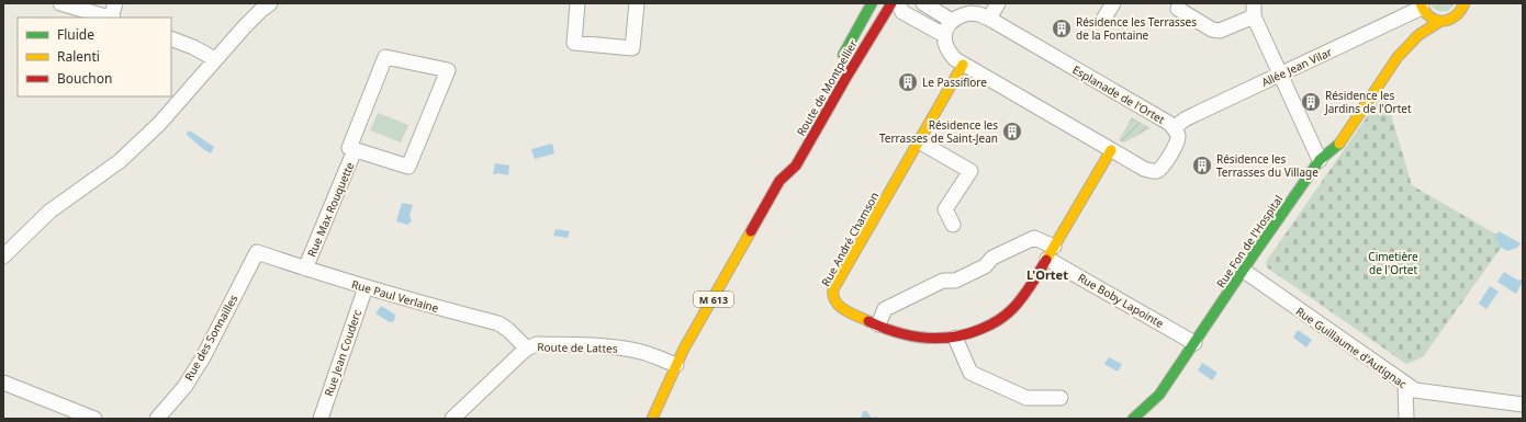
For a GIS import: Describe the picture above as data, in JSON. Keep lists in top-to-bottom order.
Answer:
{
  "streets": {
    "street": [
      "Allée Jean Vilar",
      "Route de Montpellier",
      "Esplanade de l'Ortet",
      "Rue Max Rouquette",
      "Rue André Chamson",
      "Rue Fon de l'Hospital",
      "Rue Paul Verlaine",
      "M 613",
      "Rue Boby Lapointe",
      "Rue des Sonnailles",
      "Route de Lattes",
      "Rue Guillaume d'Autignac",
      "Rue Jean Couderc"
    ]
  },
  "crossings": [
    ["Allée Jean Vilar", "Esplanade de l'Ortet"],
    ["Route de Montpellier", "Route de Lattes"],
    ["Esplanade de l'Ortet", "Rue André Chamson"],
    ["Rue Max Rouquette", "Rue Paul Verlaine"],
    ["Rue André Chamson", "Rue Boby Lapointe"],
    ["Rue Fon de l'Hospital", "Rue Boby Lapointe"],
    ["Rue Fon de l'Hospital", "Rue Guillaume d'Autignac"],
    ["Rue Paul Verlaine", "Rue des Sonnailles"],
    ["Rue Paul Verlaine", "Route de Lattes"],
    ["Rue Paul Verlaine", "Rue Jean Couderc"]
  ],
  "districts": ["L'Ortet"],
  "parks": ["Cimetière de l'Ortet"],
  "places": {
    "building": [
      "Résidence les Terrasses de la Fontaine",
      "Le Passiflore",
      "Résidence les Jardins de l'Ortet",
      "Résidence les Terrasses de Saint-Jean",
      "Résidence les Terrasses du Village"
    ]
  },
  "legend": ["Fluide", "Ralenti", "Bouchon"]
}
